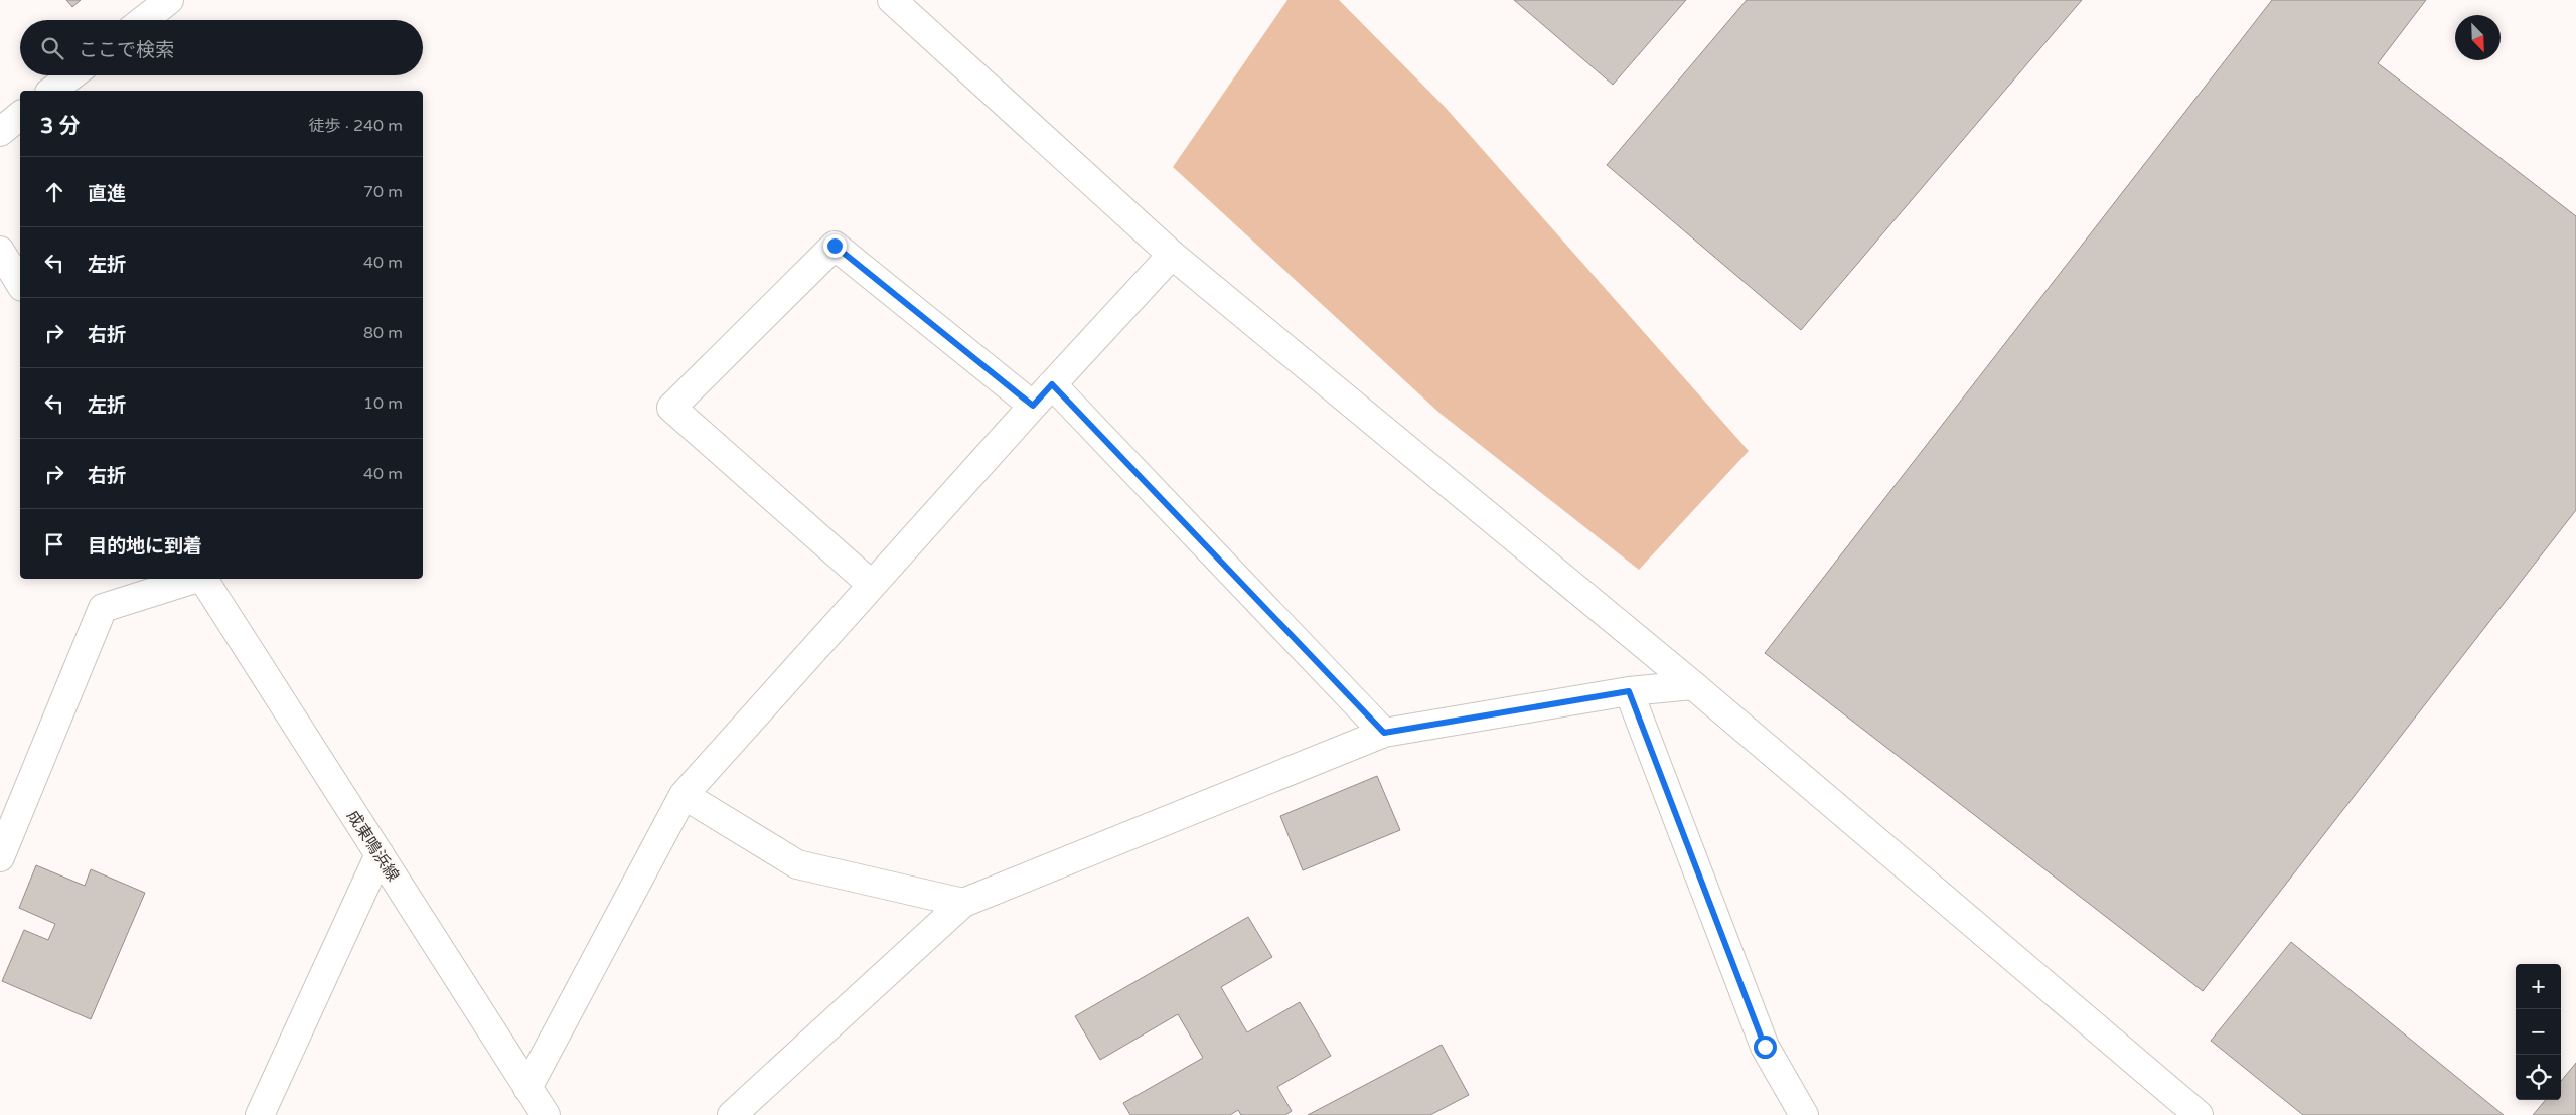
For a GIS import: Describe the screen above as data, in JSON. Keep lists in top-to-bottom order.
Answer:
{
  "streets": {
    "street": ["成東鳴浜線"]
  },
  "north": "bottom right",
  "page": {
    "search": "ここで検索",
    "heading": ["3 分", "徒歩 · 240 m"],
    "list": [
      ["直進", "70 m"],
      ["左折", "40 m"],
      ["右折", "80 m"],
      ["左折", "10 m"],
      ["右折", "40 m"],
      "目的地に到着"
    ],
    "map_buttons": ["+", "−"]
  }
}
